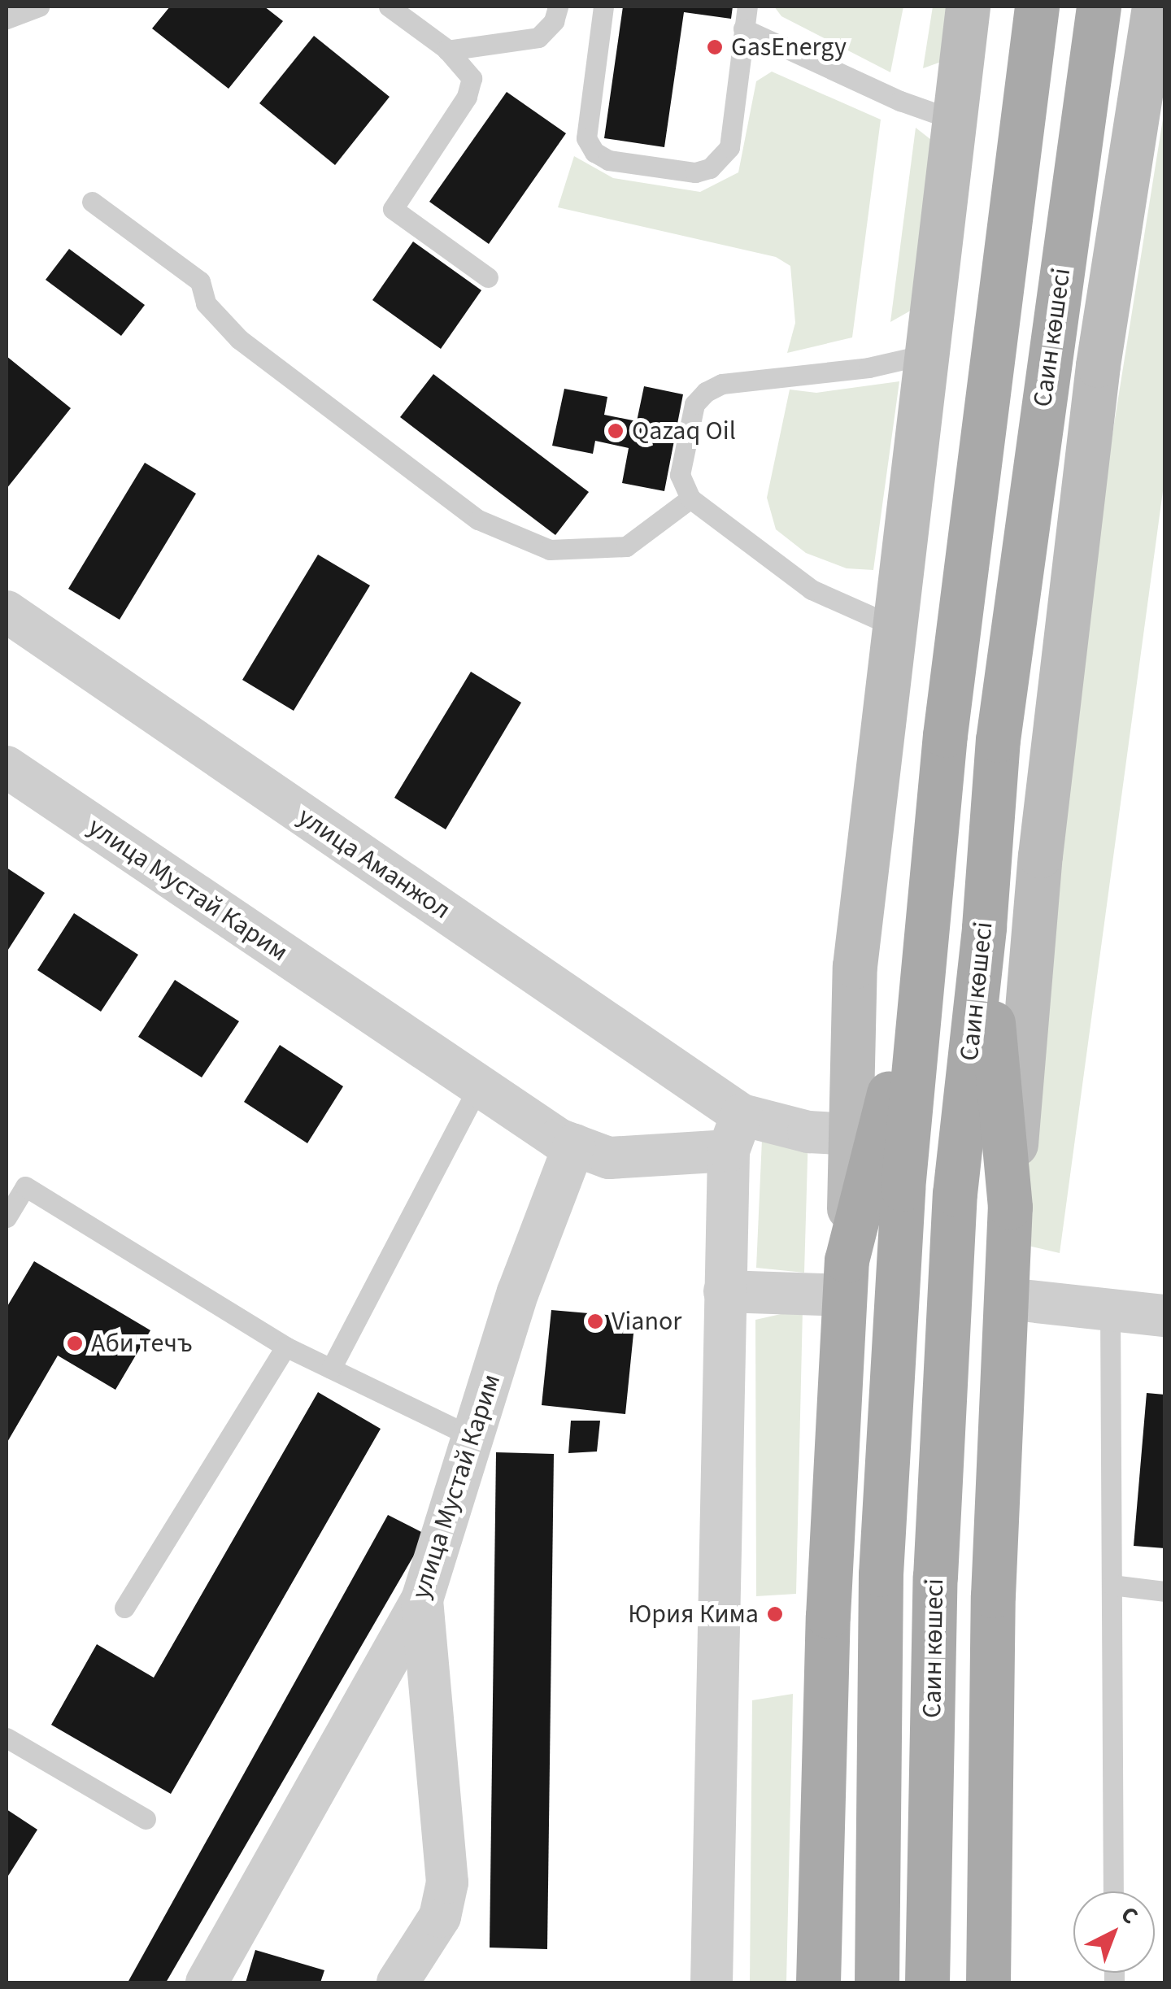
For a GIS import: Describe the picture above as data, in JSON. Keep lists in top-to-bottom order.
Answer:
{
  "streets": {
    "main road": ["Саин көшесі"],
    "street": ["улица Аманжол", "улица Мустай Карим"]
  },
  "crossings": [
    ["улица Аманжол", "улица Мустай Карим"]
  ],
  "places": [
    "GasEnergy",
    "Qazaq Oil",
    "Vianor",
    "Аби течъ",
    "Юрия Кима"
  ],
  "north": "top right"
}
